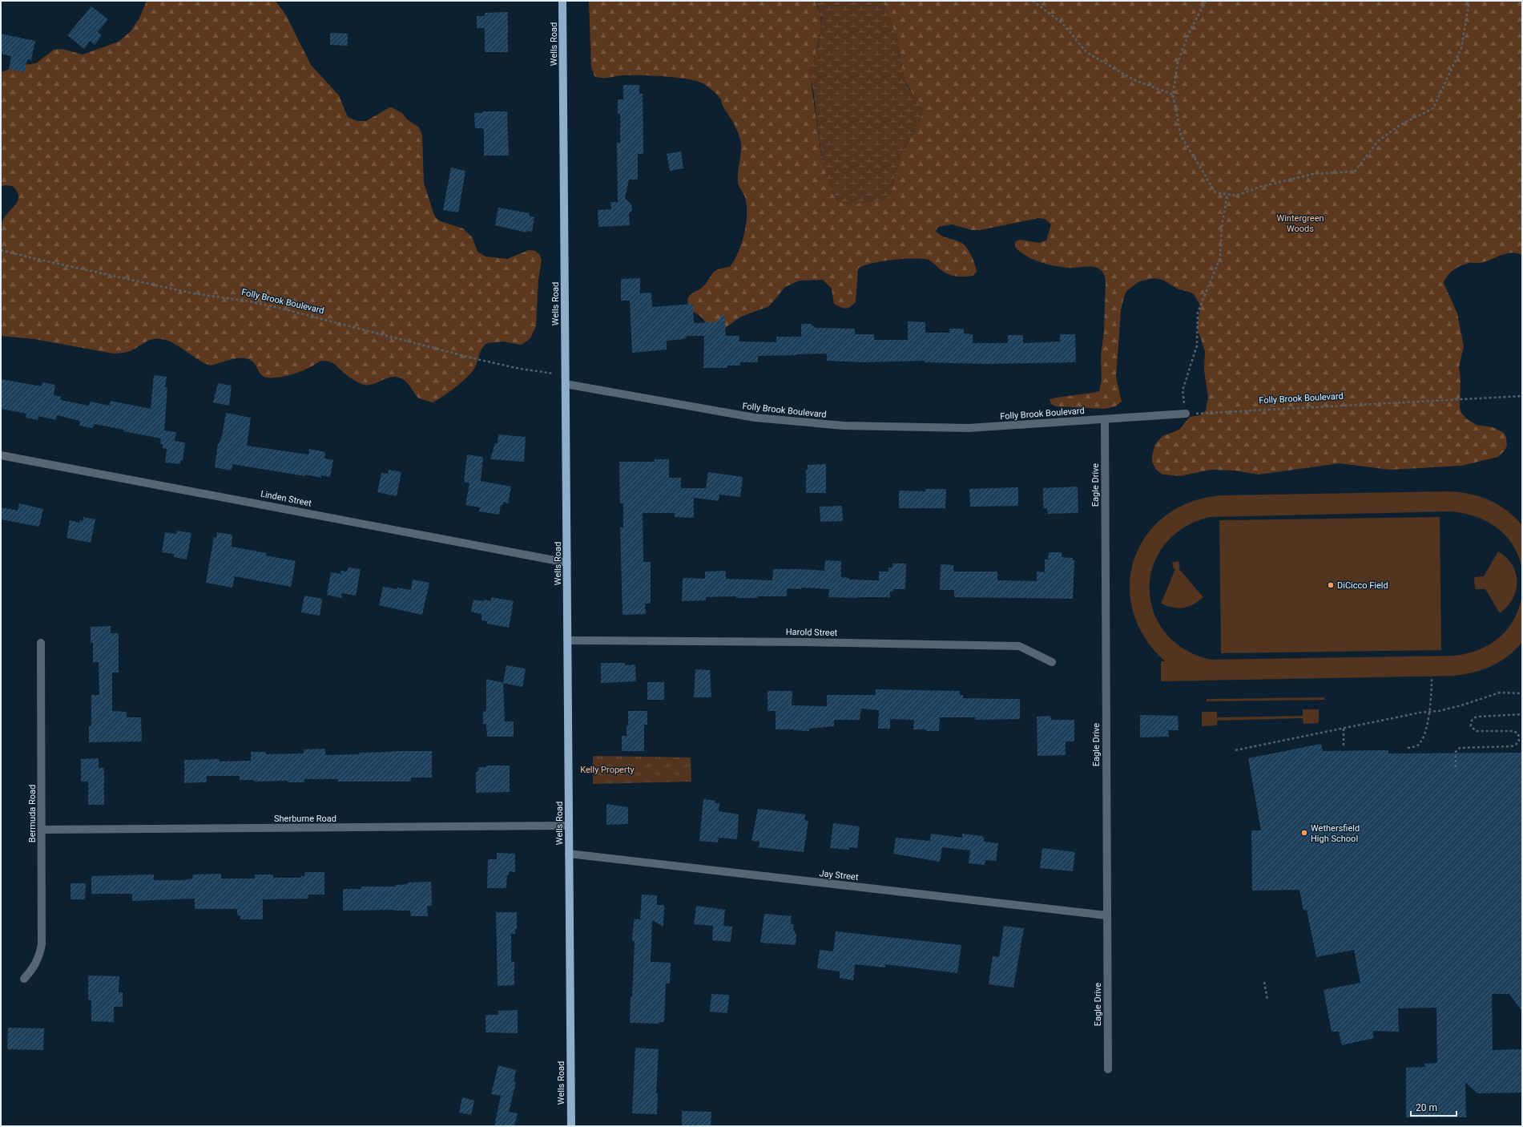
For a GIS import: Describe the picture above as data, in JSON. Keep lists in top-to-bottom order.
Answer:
{
  "streets": {
    "main road": ["Wells Road"],
    "street": [
      "Folly Brook Boulevard",
      "Eagle Drive",
      "Linden Street",
      "Harold Street",
      "Bermuda Road",
      "Sherburne Road",
      "Jay Street"
    ]
  },
  "crossings": [
    ["Wells Road", "Folly Brook Boulevard"],
    ["Wells Road", "Linden Street"],
    ["Wells Road", "Harold Street"],
    ["Wells Road", "Sherburne Road"],
    ["Wells Road", "Jay Street"],
    ["Folly Brook Boulevard", "Eagle Drive"],
    ["Eagle Drive", "Jay Street"],
    ["Bermuda Road", "Sherburne Road"]
  ],
  "parks": ["Wintergreen Woods", "Kelly Property"],
  "places": ["DiCicco Field", "Wethersfield High School"],
  "scale_bar": "20 m"
}
